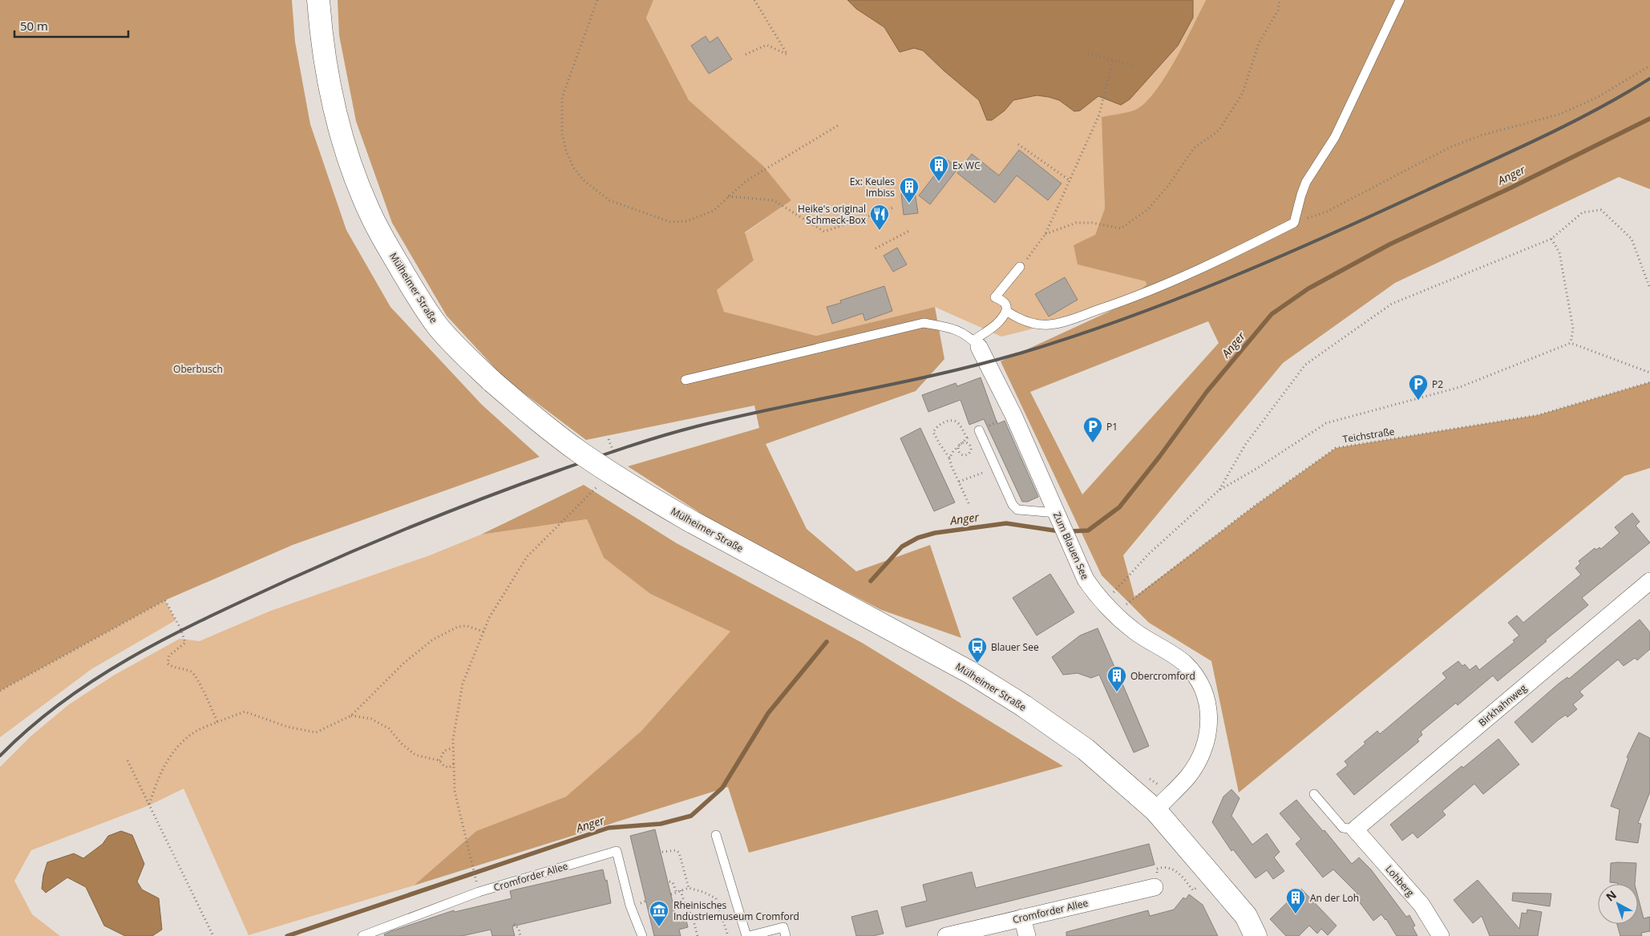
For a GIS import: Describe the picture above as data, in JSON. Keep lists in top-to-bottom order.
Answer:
{
  "streets": {
    "main road": ["Mülheimer Straße"],
    "street": [
      "Zum Blauen See",
      "Birkhahnweg",
      "Cromforder Allee",
      "Lohberg"
    ],
    "path": ["Teichstraße"]
  },
  "crossings": [
    ["Mülheimer Straße", "Zum Blauen See"],
    ["Teichstraße", "Zum Blauen See"],
    ["Birkhahnweg", "Lohberg"]
  ],
  "water": ["Anger"],
  "parks": ["Oberbusch"],
  "places": {
    "building": [
      "Ex WC",
      "Ex: Keules Imbiss",
      "Obercromford",
      "An der Loh"
    ],
    "restaurant": ["Heike's original Schmeck-Box"],
    "parking": ["P2", "P1"],
    "bus stop": ["Blauer See"],
    "museum": ["Rheinisches Industriemuseum Cromford"]
  },
  "scale_bar": "50 m",
  "north": "top left"
}
